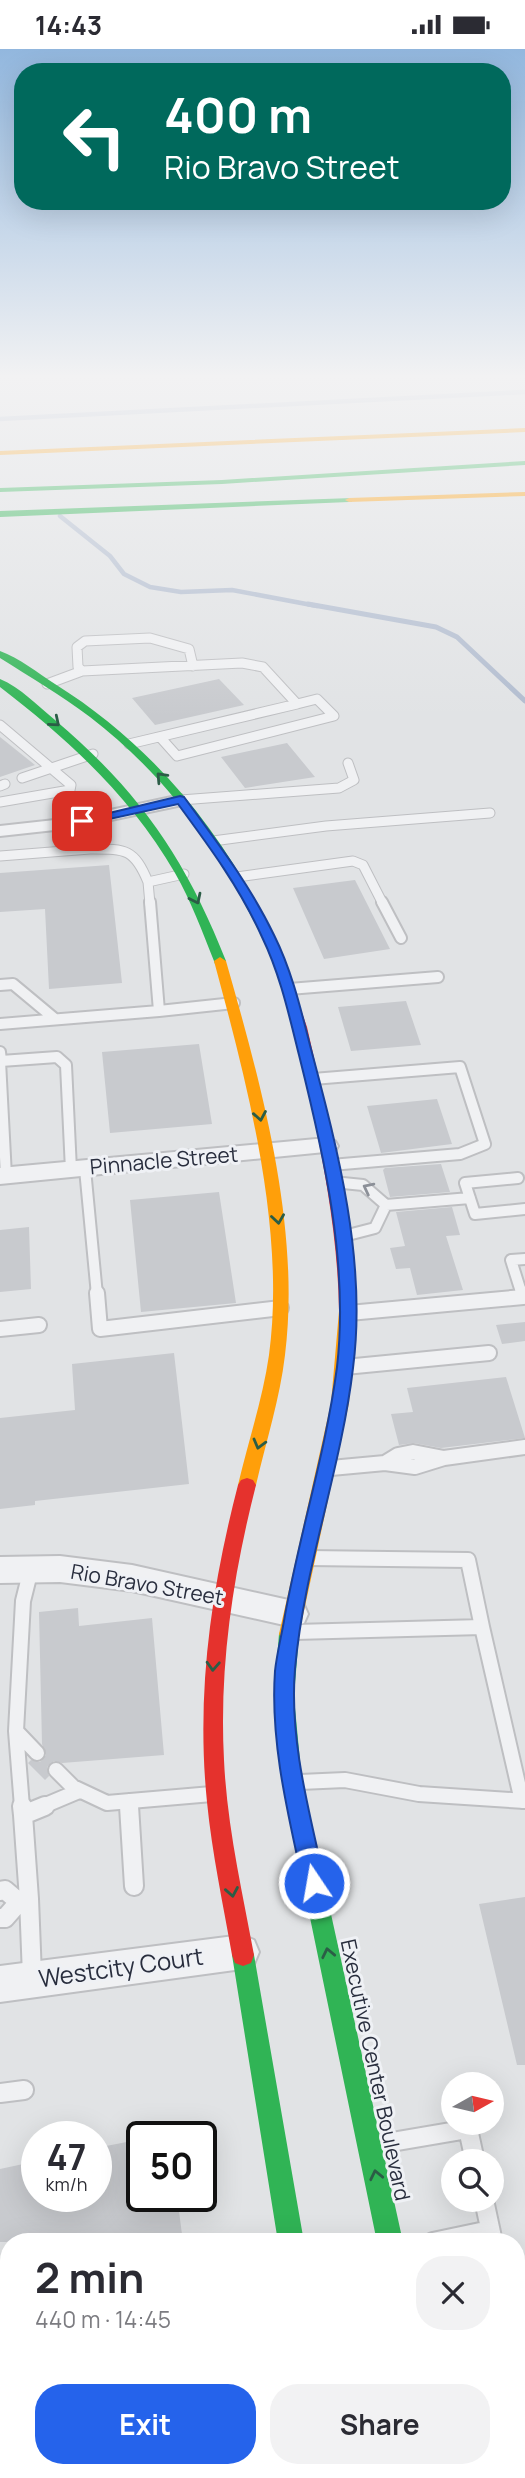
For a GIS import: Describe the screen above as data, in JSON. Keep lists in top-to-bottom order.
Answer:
{
  "streets": {
    "main road": ["Executive Center Boulevard"],
    "street": ["Pinnacle Street", "Rio Bravo Street", "Westcity Court"]
  },
  "crossings": [
    ["Pinnacle Street", "Executive Center Boulevard"],
    ["Rio Bravo Street", "Executive Center Boulevard"]
  ],
  "north": "right",
  "page": {
    "status": "14:43",
    "turn": ["400 m", "Rio Bravo Street"],
    "speed": "47 km/h",
    "limit": "50",
    "heading": ["2 min", "440 m · 14:45"],
    "buttons": ["Exit", "Share"]
  }
}
